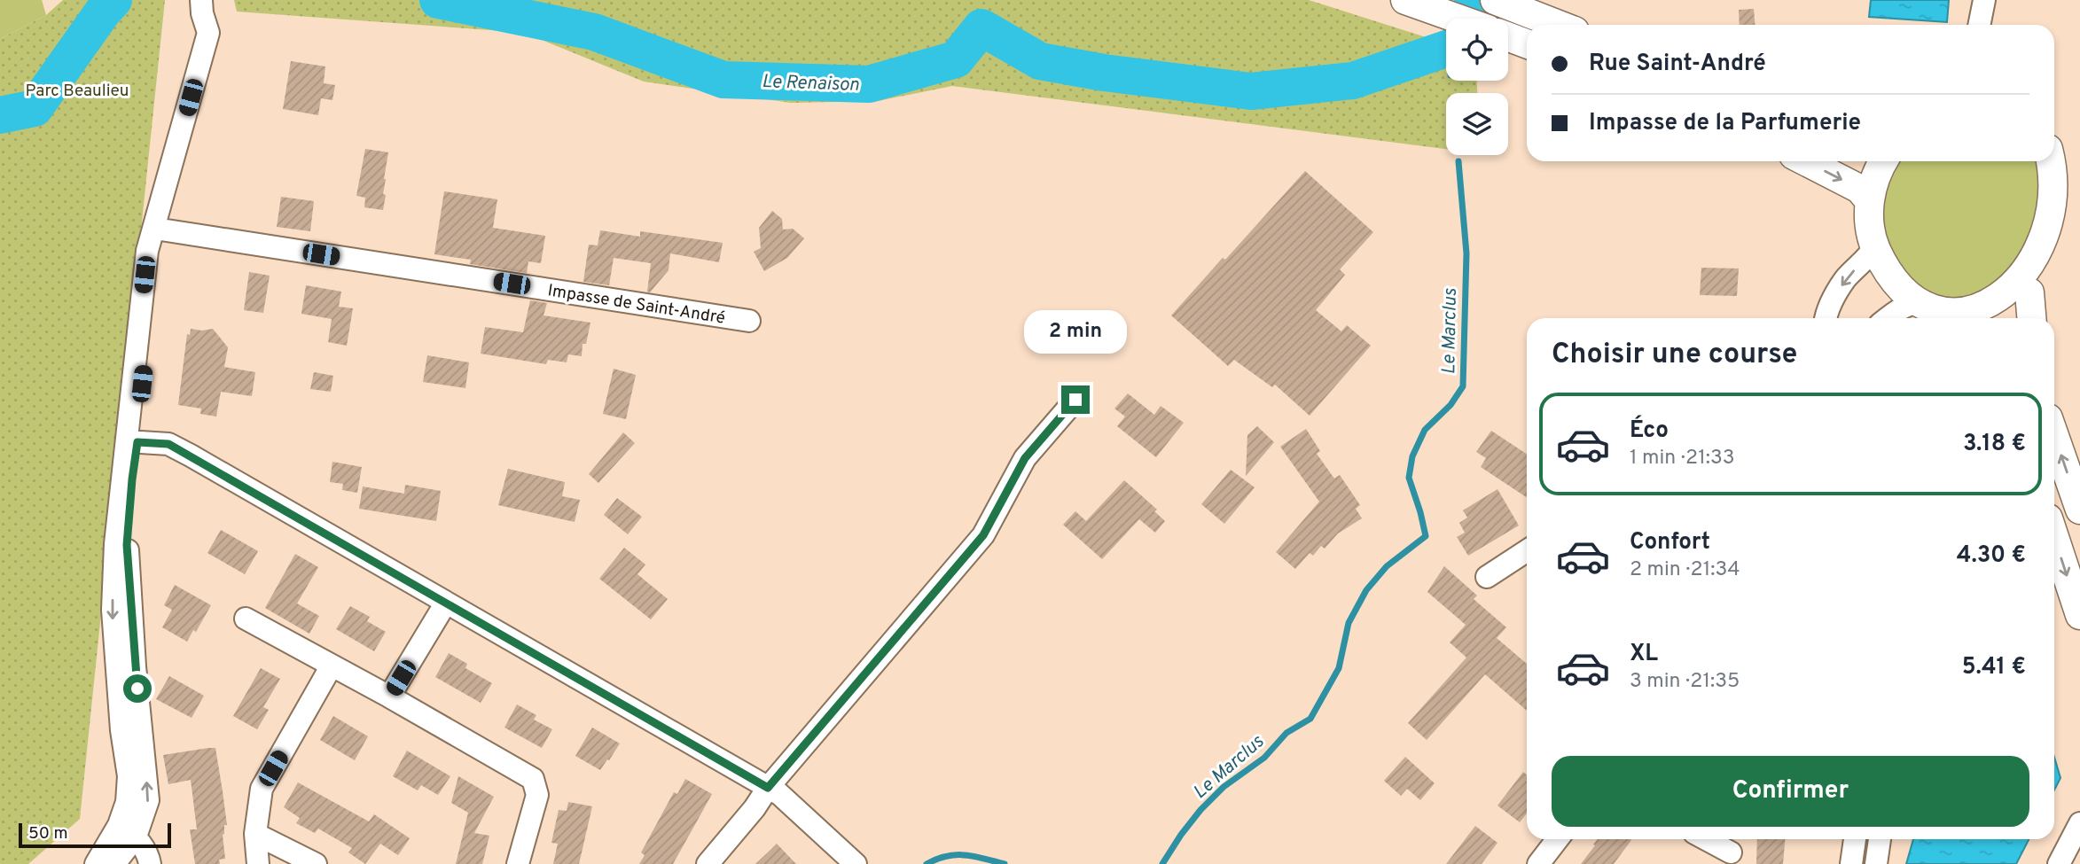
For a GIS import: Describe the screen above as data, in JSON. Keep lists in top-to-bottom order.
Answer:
{
  "streets": {
    "street": ["Impasse de Saint-André"]
  },
  "water": ["Le Renaison", "Le Marclus"],
  "parks": ["Parc Beaulieu"],
  "scale_bar": "50 m",
  "page": {
    "banner": ["Rue Saint-André", "Impasse de la Parfumerie"],
    "bubble": "2 min",
    "heading": "Choisir une course",
    "list": [
      {
        "name": "Éco",
        "note": "1 min · 21:33",
        "value": "3.18 €"
      },
      {
        "name": "Confort",
        "note": "2 min · 21:34",
        "value": "4.30 €"
      },
      {
        "name": "XL",
        "note": "3 min · 21:35",
        "value": "5.41 €"
      }
    ],
    "buttons": "Confirmer",
    "scale": "50 m"
  }
}
